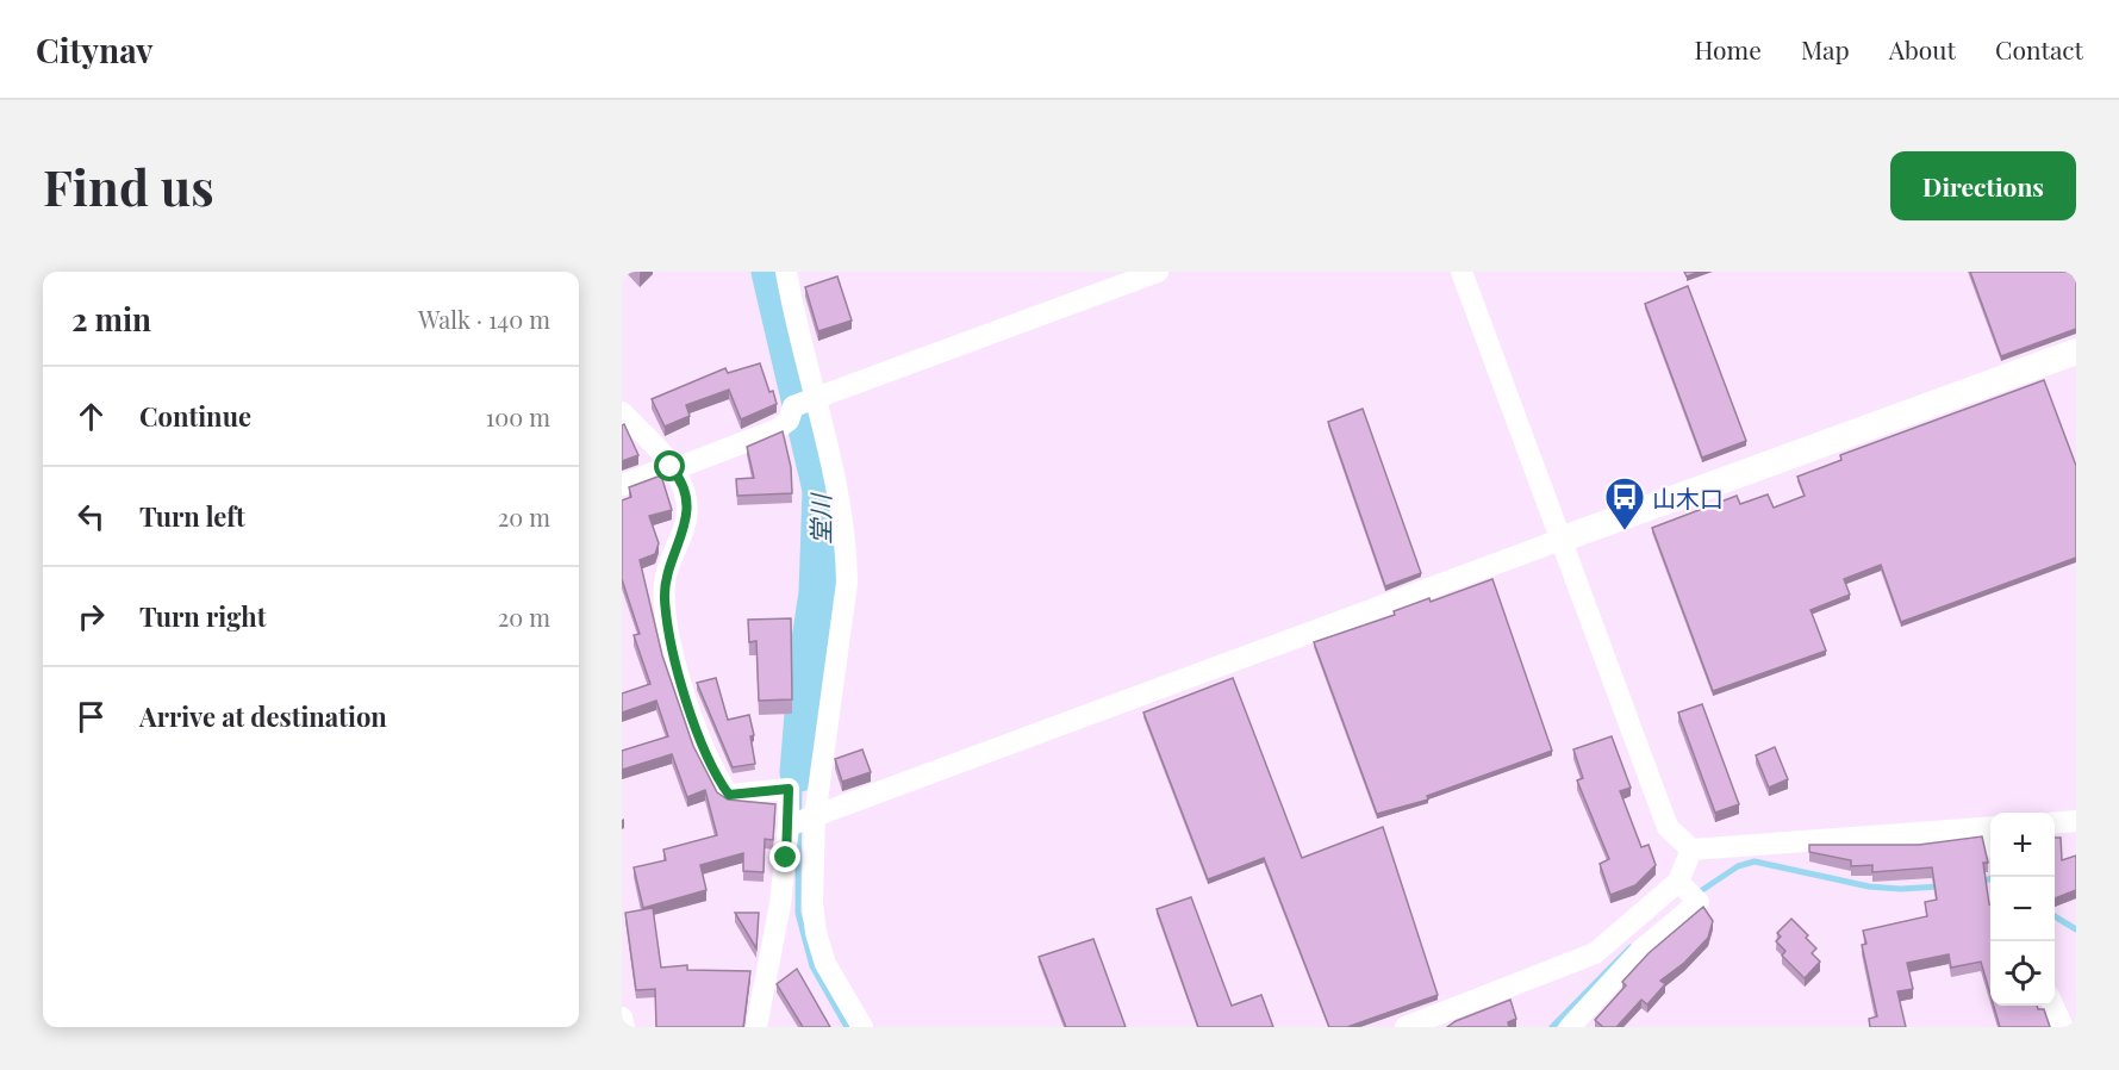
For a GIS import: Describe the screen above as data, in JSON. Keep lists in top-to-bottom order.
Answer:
{
  "water": ["堂川"],
  "places": {
    "bus stop": ["山木口"]
  },
  "page": {
    "header": "Citynav",
    "nav": [
      "Home",
      "Map",
      "About",
      "Contact"
    ],
    "buttons": "Directions",
    "title": "Find us",
    "heading": ["2 min", "Walk · 140 m"],
    "list": [
      ["Continue", "100 m"],
      ["Turn left", "20 m"],
      ["Turn right", "20 m"],
      "Arrive at destination"
    ],
    "map_buttons": ["+", "−"]
  }
}
